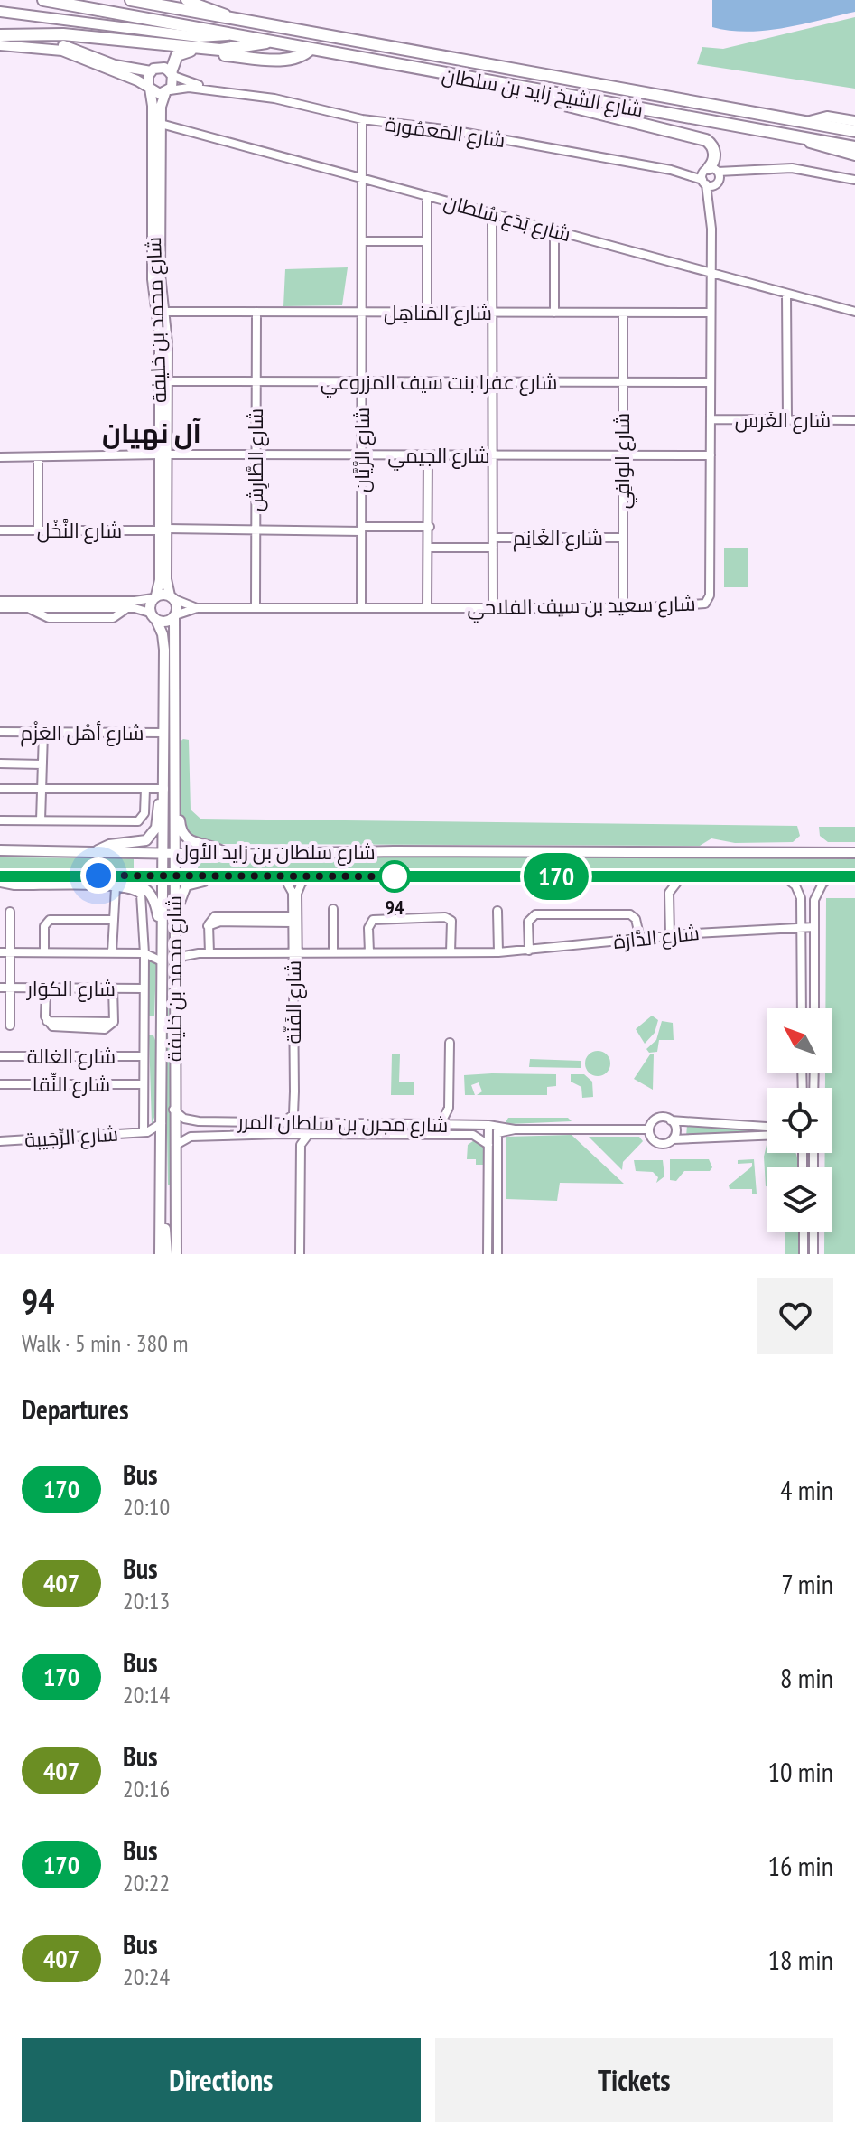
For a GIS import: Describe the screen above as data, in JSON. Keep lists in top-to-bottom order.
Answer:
{
  "streets": {
    "highway": ["شارع الشيخ زايد بن سلطان"],
    "main road": ["شارع محمد بن خليفة", "شارع سلطان بن زايد الأول"],
    "street": [
      "شارع المَعمُورة",
      "شارع بَدَع سُلطان",
      "شارع المَناهِل",
      "شارع عفرا بنت سيف المزروعي",
      "شارع الغَرس",
      "شارع الرَّيَّان",
      "شارع الجيمي",
      "شارع الطَّارِش",
      "شارع الوافِي",
      "شارع النَّخْل",
      "شارع الغَانِم",
      "شارع سعيد بن سيف الفلاحي",
      "شارع أهْل العَزْم",
      "شارع الدَّارَة",
      "شارع الكوَار",
      "شارع الفَنّة",
      "شارع الغالة",
      "شارع النِّقا",
      "شارع مجرن بن سلطان المرر",
      "شارع الرِّجَيبة"
    ]
  },
  "crossings": [
    ["شارع المَعمُورة", "شارع محمد بن خليفة"],
    ["شارع المَعمُورة", "شارع الرَّيَّان"],
    ["شارع المَعمُورة", "شارع سعيد بن سيف الفلاحي"],
    ["شارع بَدَع سُلطان", "شارع محمد بن خليفة"],
    ["شارع بَدَع سُلطان", "شارع الرَّيَّان"],
    ["شارع بَدَع سُلطان", "شارع سعيد بن سيف الفلاحي"],
    ["شارع المَناهِل", "شارع محمد بن خليفة"],
    ["شارع المَناهِل", "شارع الرَّيَّان"],
    ["شارع المَناهِل", "شارع الطَّارِش"],
    ["شارع المَناهِل", "شارع الوافِي"],
    ["شارع المَناهِل", "شارع سعيد بن سيف الفلاحي"],
    ["شارع محمد بن خليفة", "شارع عفرا بنت سيف المزروعي"],
    ["شارع محمد بن خليفة", "شارع الجيمي"],
    ["شارع محمد بن خليفة", "شارع النَّخْل"],
    ["شارع محمد بن خليفة", "شارع سعيد بن سيف الفلاحي"],
    ["شارع محمد بن خليفة", "شارع أهْل العَزْم"],
    ["شارع محمد بن خليفة", "شارع سلطان بن زايد الأول"],
    ["شارع محمد بن خليفة", "شارع الدَّارَة"],
    ["شارع محمد بن خليفة", "شارع الكوَار"],
    ["شارع محمد بن خليفة", "شارع الغالة"],
    ["شارع محمد بن خليفة", "شارع النِّقا"],
    ["شارع محمد بن خليفة", "شارع مجرن بن سلطان المرر"],
    ["شارع محمد بن خليفة", "شارع الرِّجَيبة"],
    ["شارع عفرا بنت سيف المزروعي", "شارع الرَّيَّان"],
    ["شارع عفرا بنت سيف المزروعي", "شارع الطَّارِش"],
    ["شارع عفرا بنت سيف المزروعي", "شارع الوافِي"],
    ["شارع عفرا بنت سيف المزروعي", "شارع سعيد بن سيف الفلاحي"],
    ["شارع الغَرس", "شارع سعيد بن سيف الفلاحي"],
    ["شارع الرَّيَّان", "شارع الجيمي"],
    ["شارع الرَّيَّان", "شارع النَّخْل"],
    ["شارع الرَّيَّان", "شارع سعيد بن سيف الفلاحي"],
    ["شارع الجيمي", "شارع الطَّارِش"],
    ["شارع الجيمي", "شارع الوافِي"],
    ["شارع الجيمي", "شارع سعيد بن سيف الفلاحي"],
    ["شارع الطَّارِش", "شارع النَّخْل"],
    ["شارع الطَّارِش", "شارع سعيد بن سيف الفلاحي"],
    ["شارع الوافِي", "شارع الغَانِم"],
    ["شارع الوافِي", "شارع سعيد بن سيف الفلاحي"],
    ["شارع سلطان بن زايد الأول", "شارع الفَنّة"],
    ["شارع الدَّارَة", "شارع الفَنّة"],
    ["شارع الفَنّة", "شارع مجرن بن سلطان المرر"]
  ],
  "districts": ["آل نهيان"],
  "places": ["94"],
  "lines": ["bus line 170"],
  "north": "top left",
  "page": {
    "on_map": "170",
    "heading": [
      ["94", "Walk · 5 min · 380 m"],
      "Departures"
    ],
    "list": [
      {
        "mark": "170",
        "name": "Bus",
        "note": "20:10",
        "value": "4 min"
      },
      {
        "mark": "407",
        "name": "Bus",
        "note": "20:13",
        "value": "7 min"
      },
      {
        "mark": "170",
        "name": "Bus",
        "note": "20:14",
        "value": "8 min"
      },
      {
        "mark": "407",
        "name": "Bus",
        "note": "20:16",
        "value": "10 min"
      },
      {
        "mark": "170",
        "name": "Bus",
        "note": "20:22",
        "value": "16 min"
      },
      {
        "mark": "407",
        "name": "Bus",
        "note": "20:24",
        "value": "18 min"
      }
    ],
    "buttons": ["Directions", "Tickets"]
  }
}
